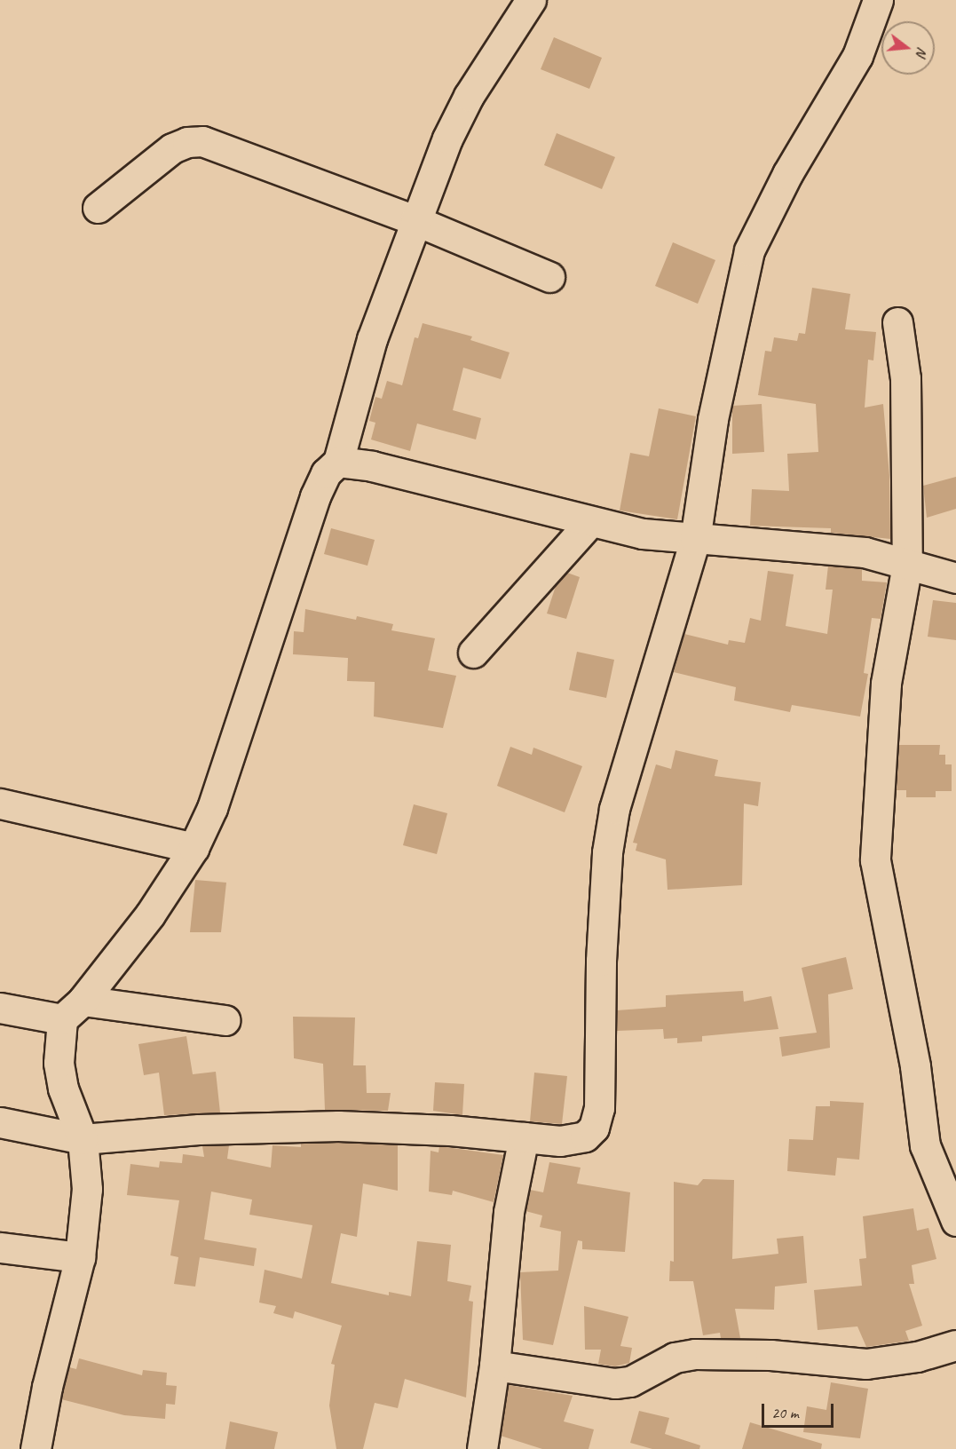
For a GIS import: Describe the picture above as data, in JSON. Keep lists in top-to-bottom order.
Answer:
{
  "scale_bar": "20 m",
  "north": "right"
}
